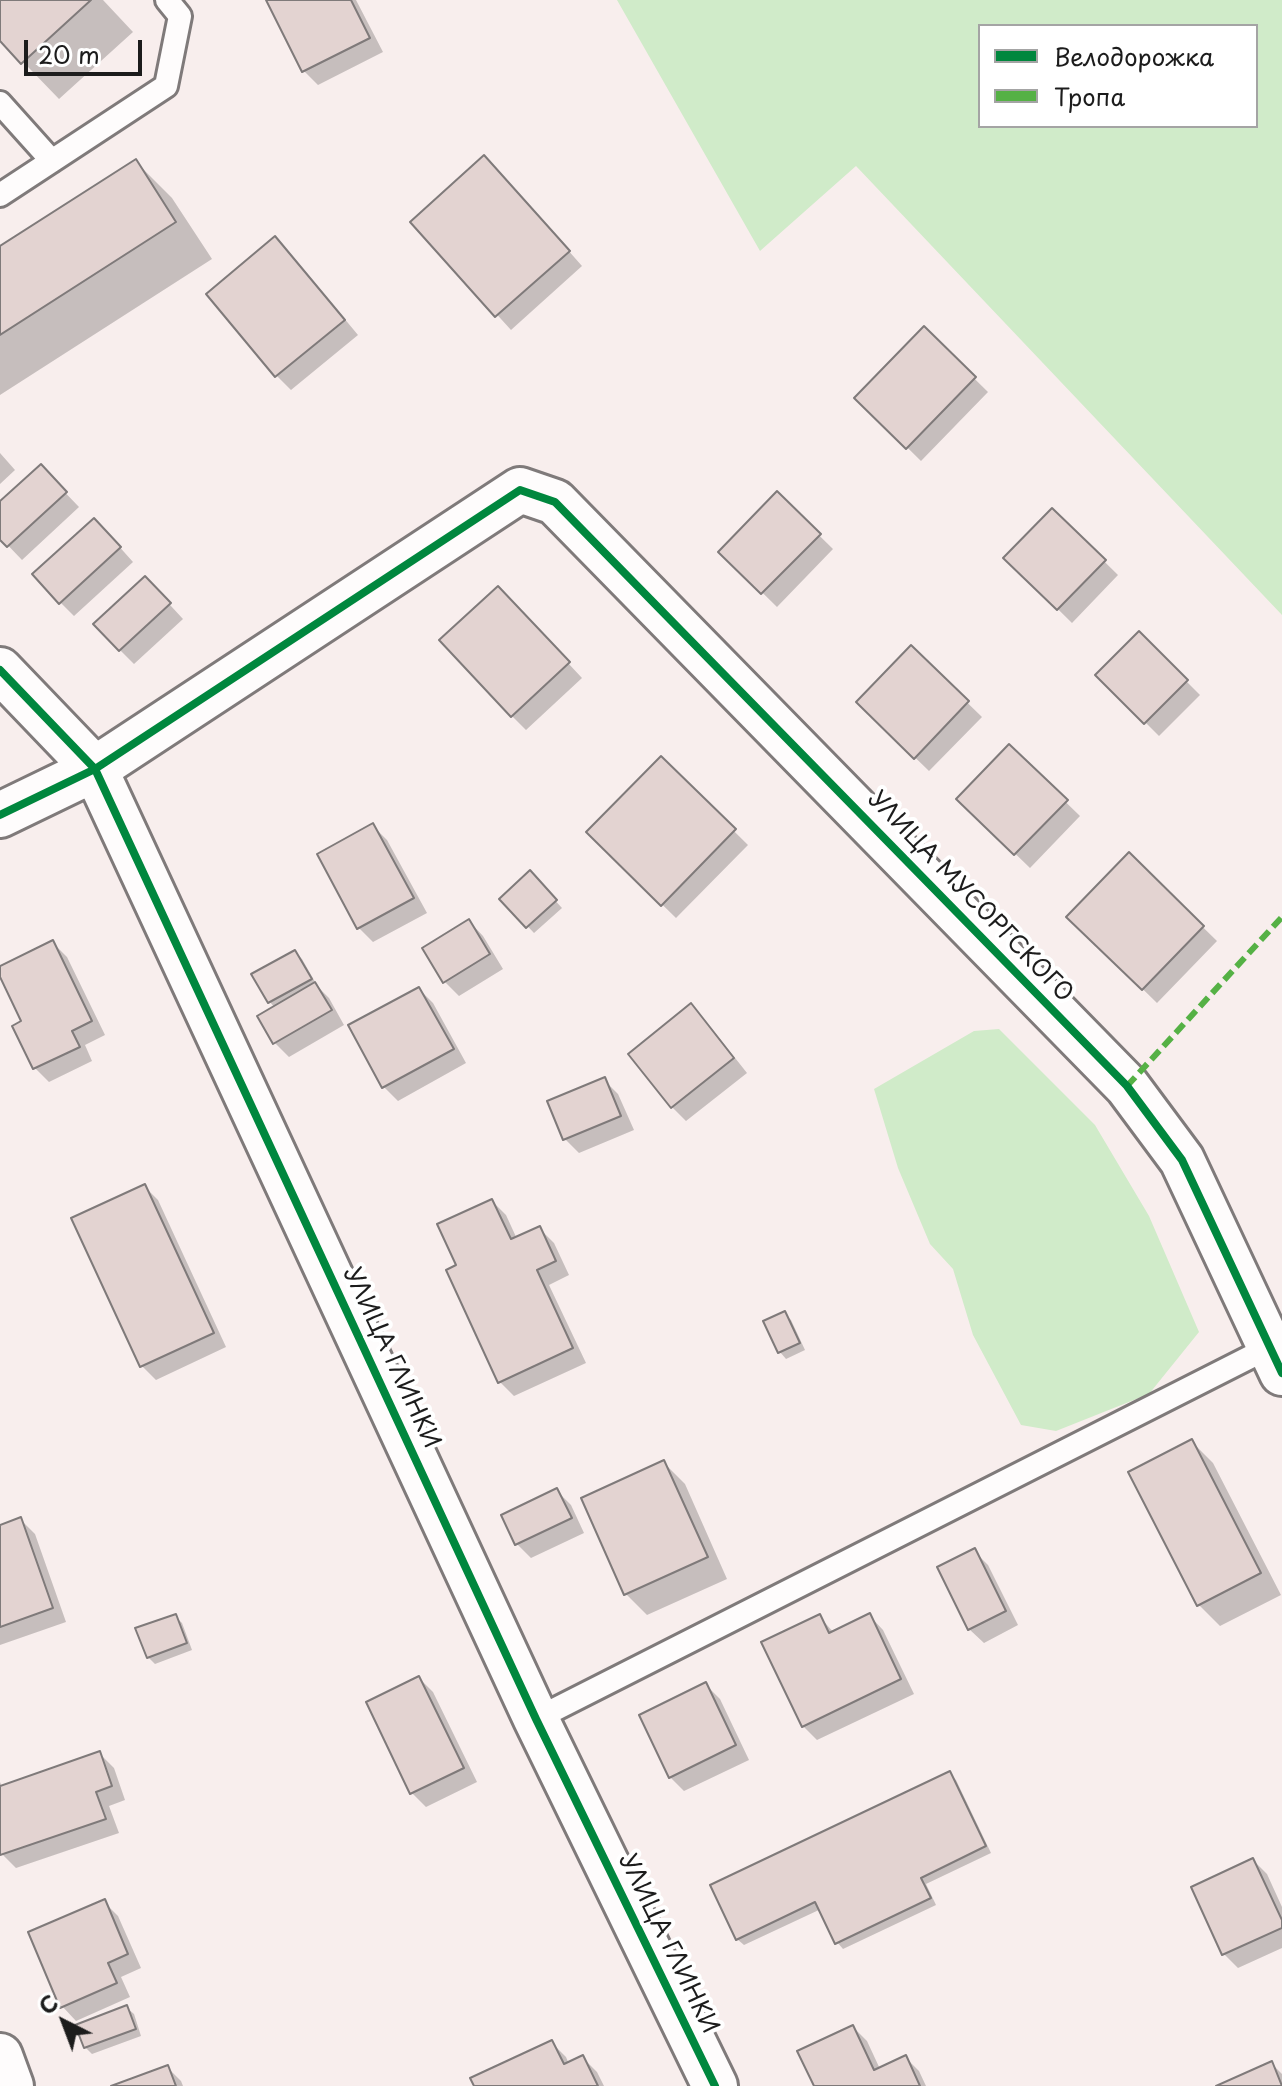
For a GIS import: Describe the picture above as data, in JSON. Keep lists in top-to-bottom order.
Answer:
{
  "streets": {
    "street": ["УЛИЦА МУСОРГСКОГО", "УЛИЦА ГЛИНКИ"]
  },
  "crossings": [
    ["УЛИЦА МУСОРГСКОГО", "УЛИЦА ГЛИНКИ"]
  ],
  "legend": ["Велодорожка", "Тропа"],
  "scale_bar": "20 m",
  "north": "top left"
}
